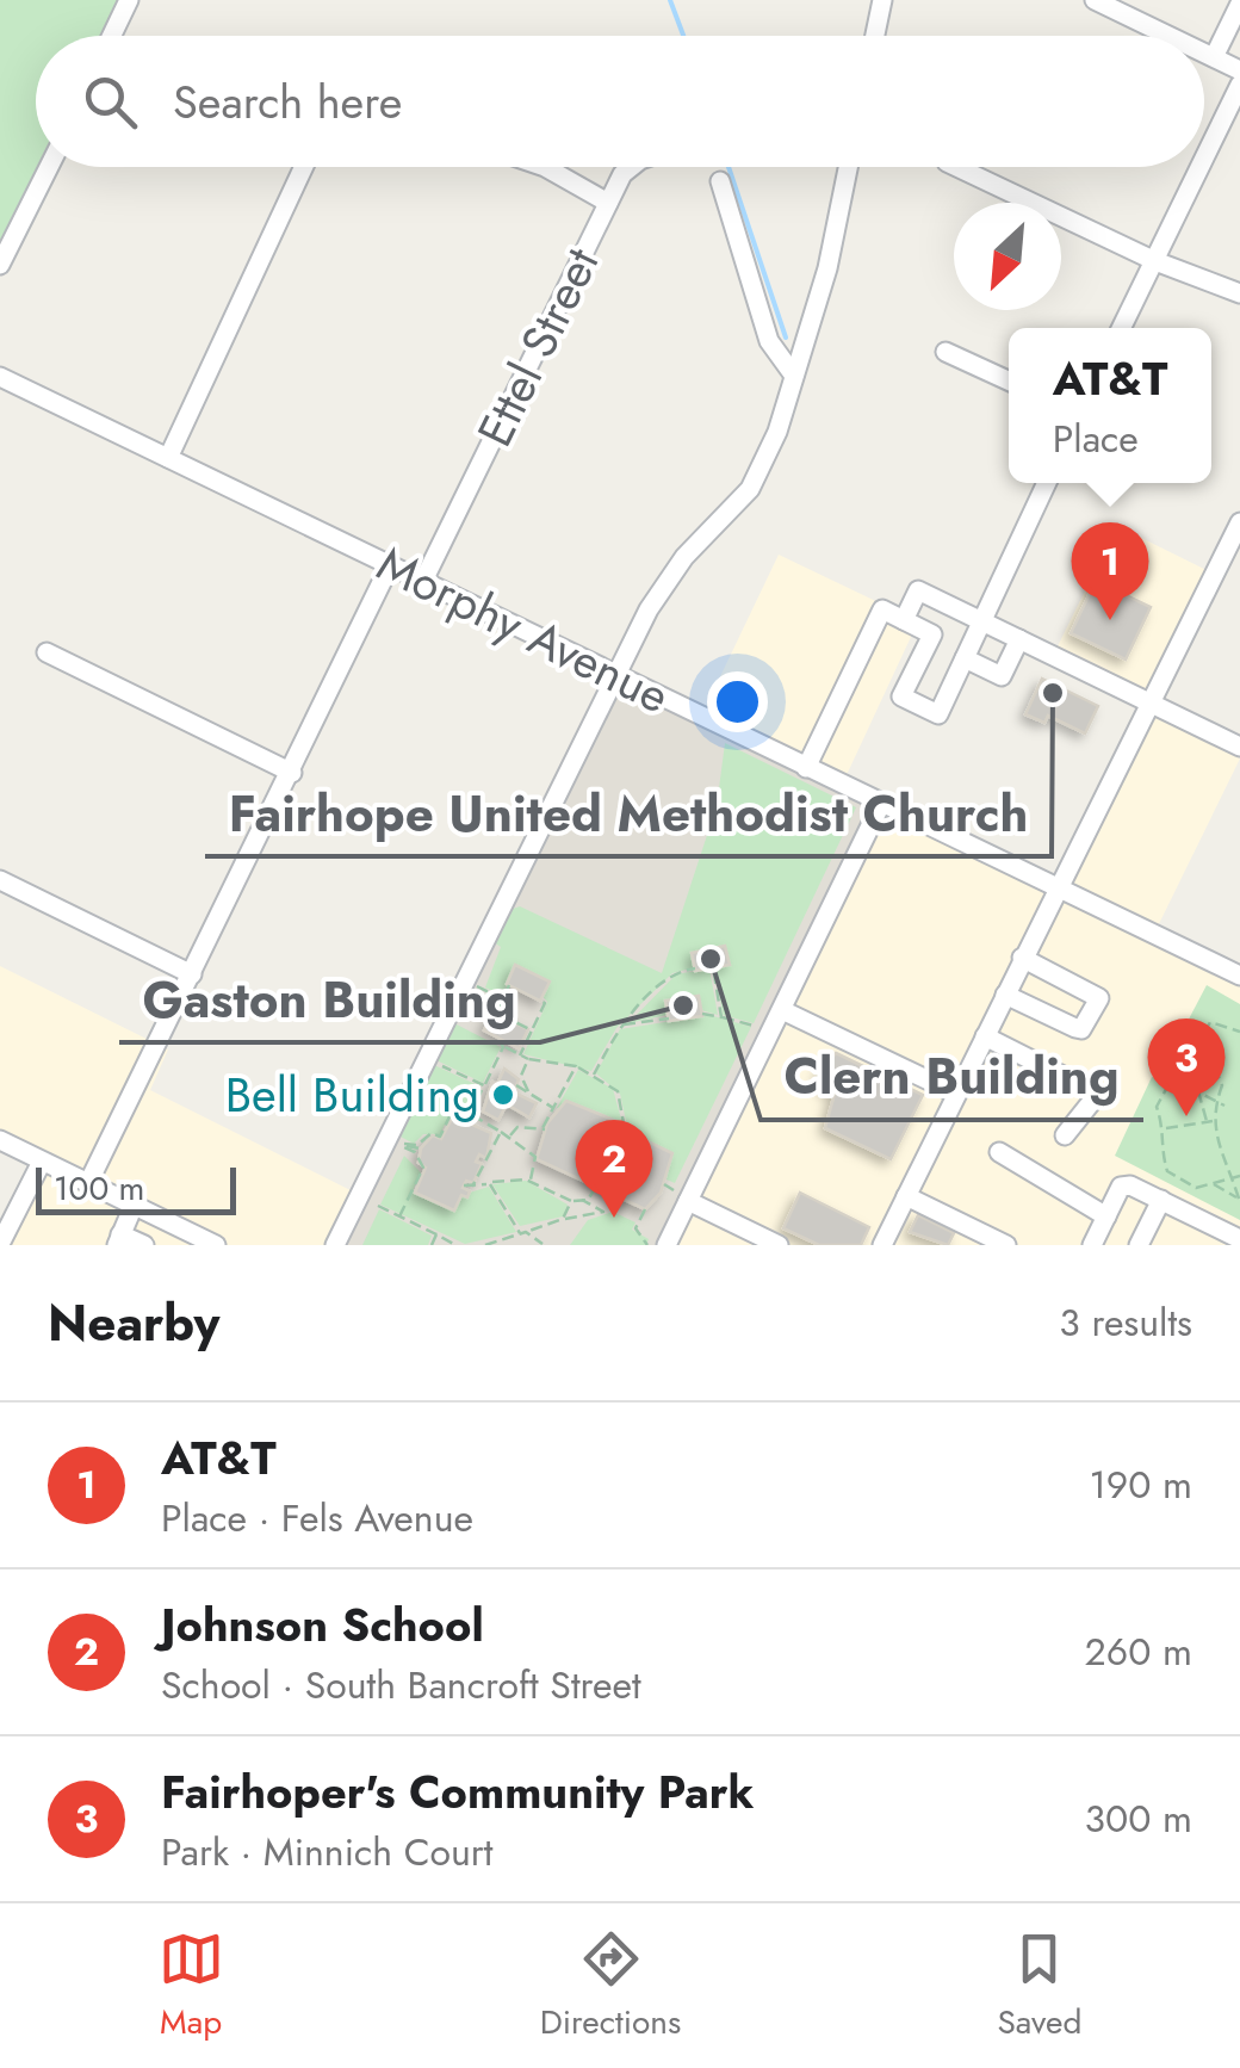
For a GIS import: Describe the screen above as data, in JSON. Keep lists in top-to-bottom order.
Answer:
{
  "streets": {
    "street": ["Ettel Street", "Morphy Avenue"]
  },
  "crossings": [
    ["Ettel Street", "Morphy Avenue"]
  ],
  "places": [
    "Fairhope United Methodist Church",
    "Clern Building",
    "Gaston Building",
    "Bell Building"
  ],
  "scale_bar": "100 m",
  "north": "bottom left",
  "page": {
    "search": "Search here",
    "popup": ["AT&T", "Place"],
    "pins": ["1", "3", "2"],
    "scale": "100 m",
    "heading": ["Nearby", "3 results"],
    "list": [
      {
        "mark": "1",
        "name": "AT&T",
        "note": "Place · Fels Avenue",
        "value": "190 m"
      },
      {
        "mark": "2",
        "name": "Johnson School",
        "note": "School · South Bancroft Street",
        "value": "260 m"
      },
      {
        "mark": "3",
        "name": "Fairhoper's Community Park",
        "note": "Park · Minnich Court",
        "value": "300 m"
      }
    ],
    "nav": ["Map", "Directions", "Saved"]
  }
}
